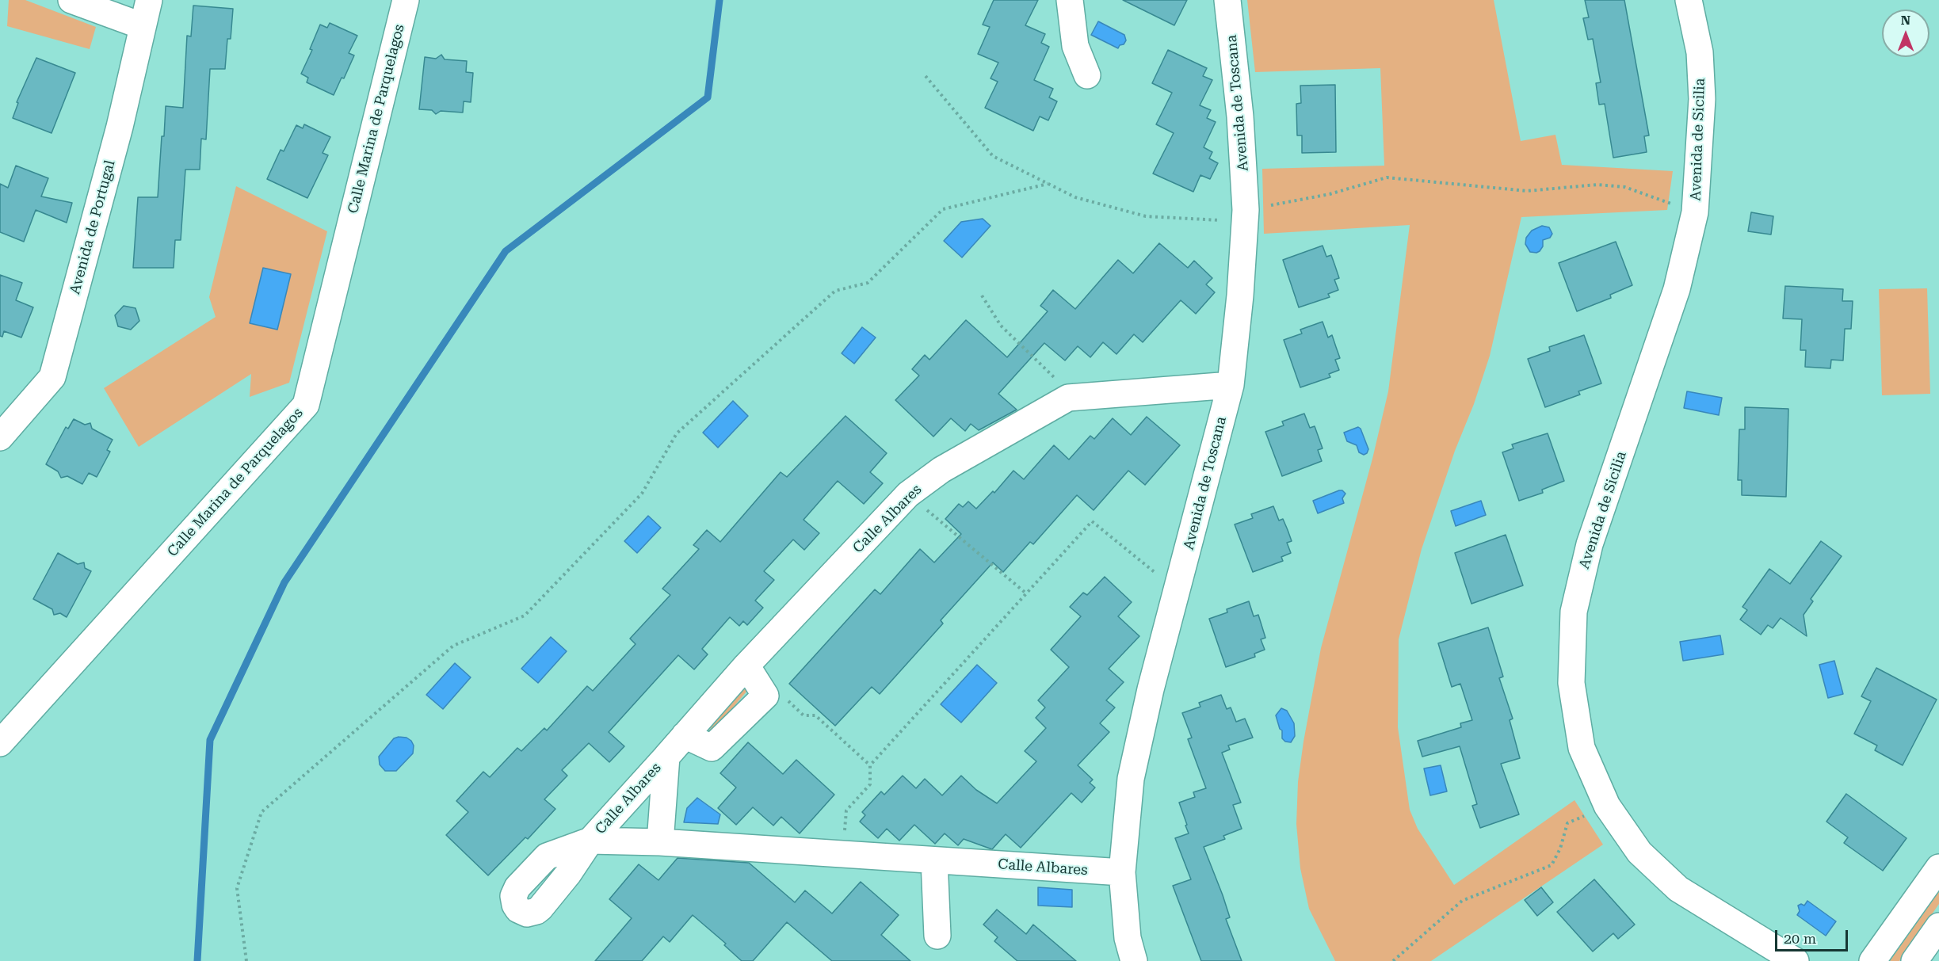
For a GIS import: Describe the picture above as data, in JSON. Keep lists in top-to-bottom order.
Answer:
{
  "streets": {
    "street": [
      "Avenida de Toscana",
      "Calle Marina de Parquelagos",
      "Avenida de Sicilia",
      "Avenida de Portugal",
      "Calle Albares"
    ]
  },
  "crossings": [
    ["Avenida de Toscana", "Calle Albares"]
  ],
  "scale_bar": "20 m",
  "north": "top"
}
